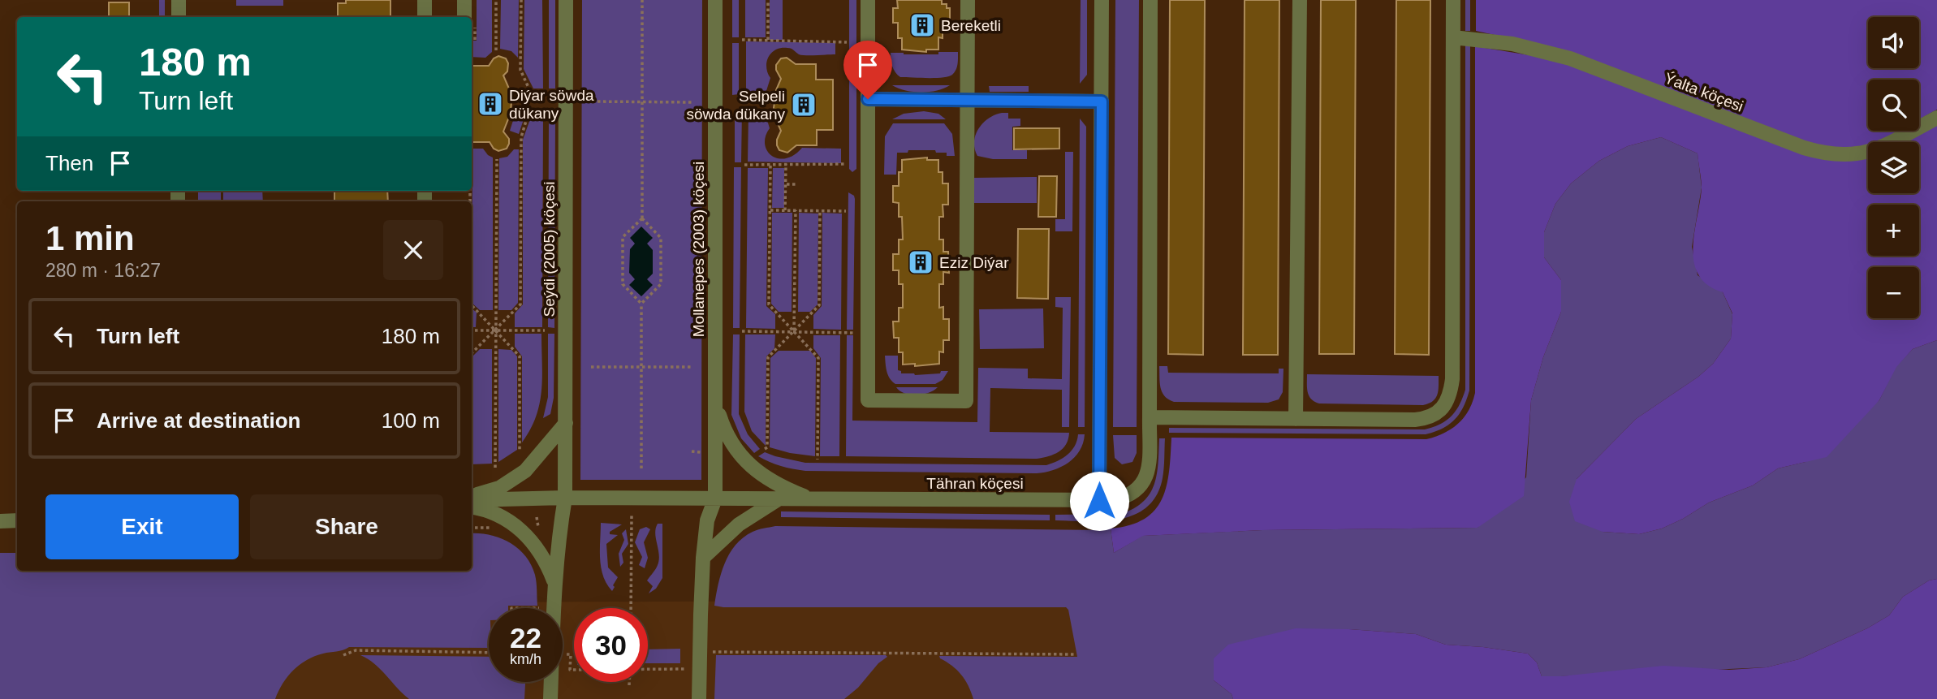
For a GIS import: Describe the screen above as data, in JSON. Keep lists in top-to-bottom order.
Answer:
{
  "streets": {
    "street": [
      "Ýalta köçesi",
      "Seýdi (2005) köçesi",
      "Mollanepes (2003) köçesi",
      "Tähran köçesi"
    ]
  },
  "crossings": [
    ["Seýdi (2005) köçesi", "Tähran köçesi"],
    ["Mollanepes (2003) köçesi", "Tähran köçesi"]
  ],
  "places": {
    "building": [
      "Bereketli",
      "Diýar söwda dükany",
      "Selpeli söwda dükany",
      "Eziz Diýar"
    ]
  },
  "page": {
    "map_buttons": ["+", "−"],
    "turn": ["180 m", "Turn left"],
    "then": "Then",
    "heading": ["1 min", "280 m · 16:27"],
    "list": [
      {
        "name": "Turn left",
        "value": "180 m"
      },
      {
        "name": "Arrive at destination",
        "value": "100 m"
      }
    ],
    "buttons": ["Exit", "Share"],
    "speed": "22 km/h",
    "limit": "30"
  }
}
